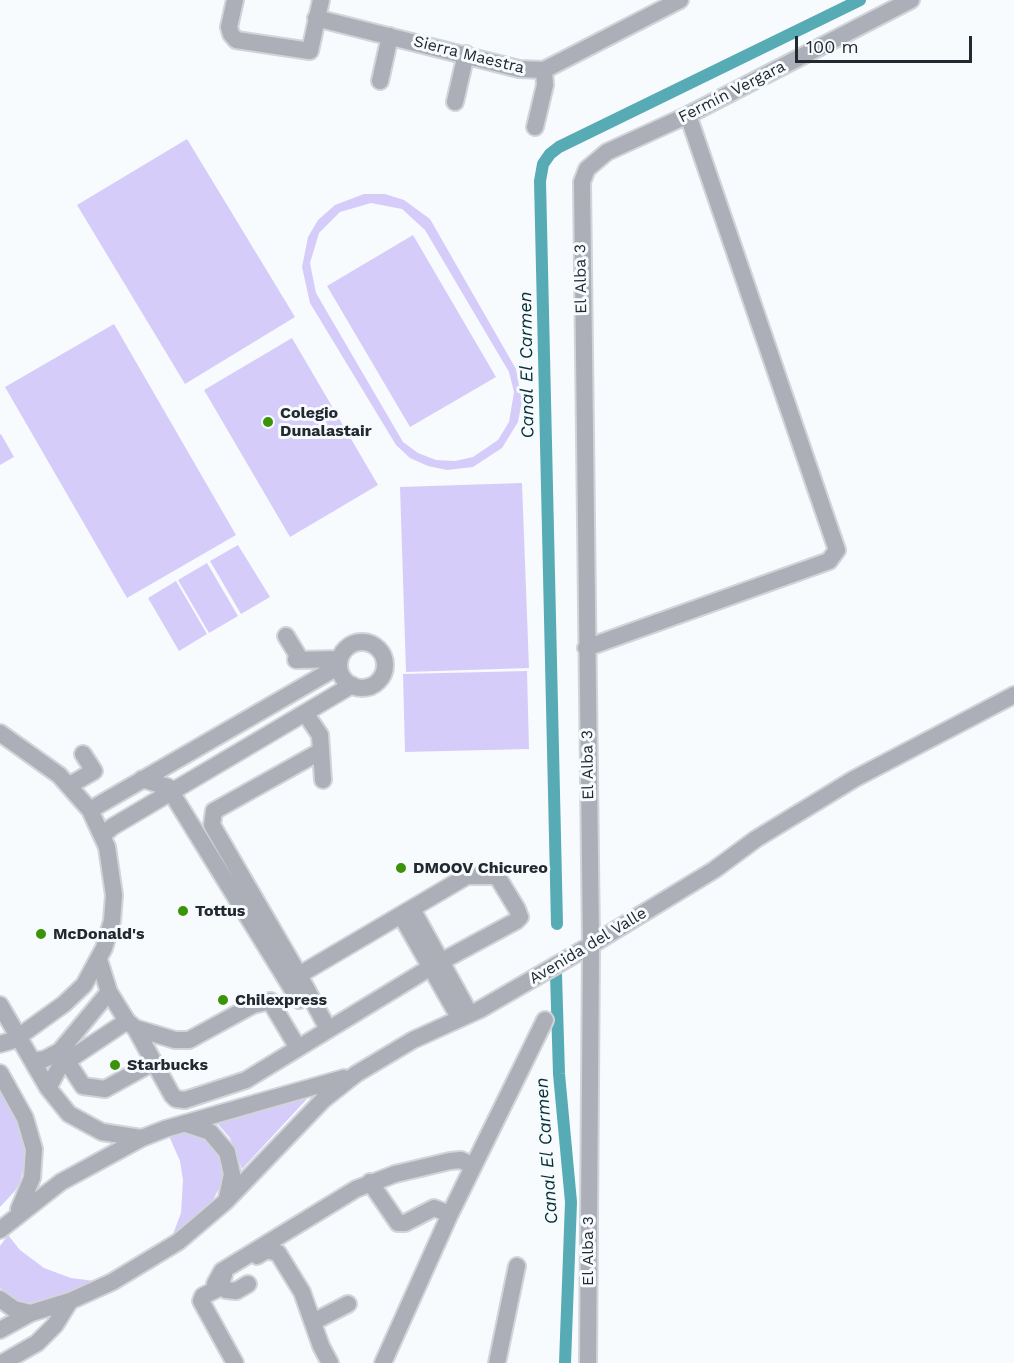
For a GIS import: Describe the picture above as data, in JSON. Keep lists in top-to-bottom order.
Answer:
{
  "streets": {
    "street": [
      "Sierra Maestra",
      "Fermín Vergara",
      "El Alba 3",
      "Avenida del Valle"
    ]
  },
  "crossings": [
    ["Fermín Vergara", "El Alba 3"],
    ["El Alba 3", "Avenida del Valle"]
  ],
  "water": ["Canal El Carmen"],
  "places": [
    "Colegio Dunalastair",
    "DMOOV Chicureo",
    "Tottus",
    "McDonald's",
    "Chilexpress",
    "Starbucks"
  ],
  "scale_bar": "100 m"
}
